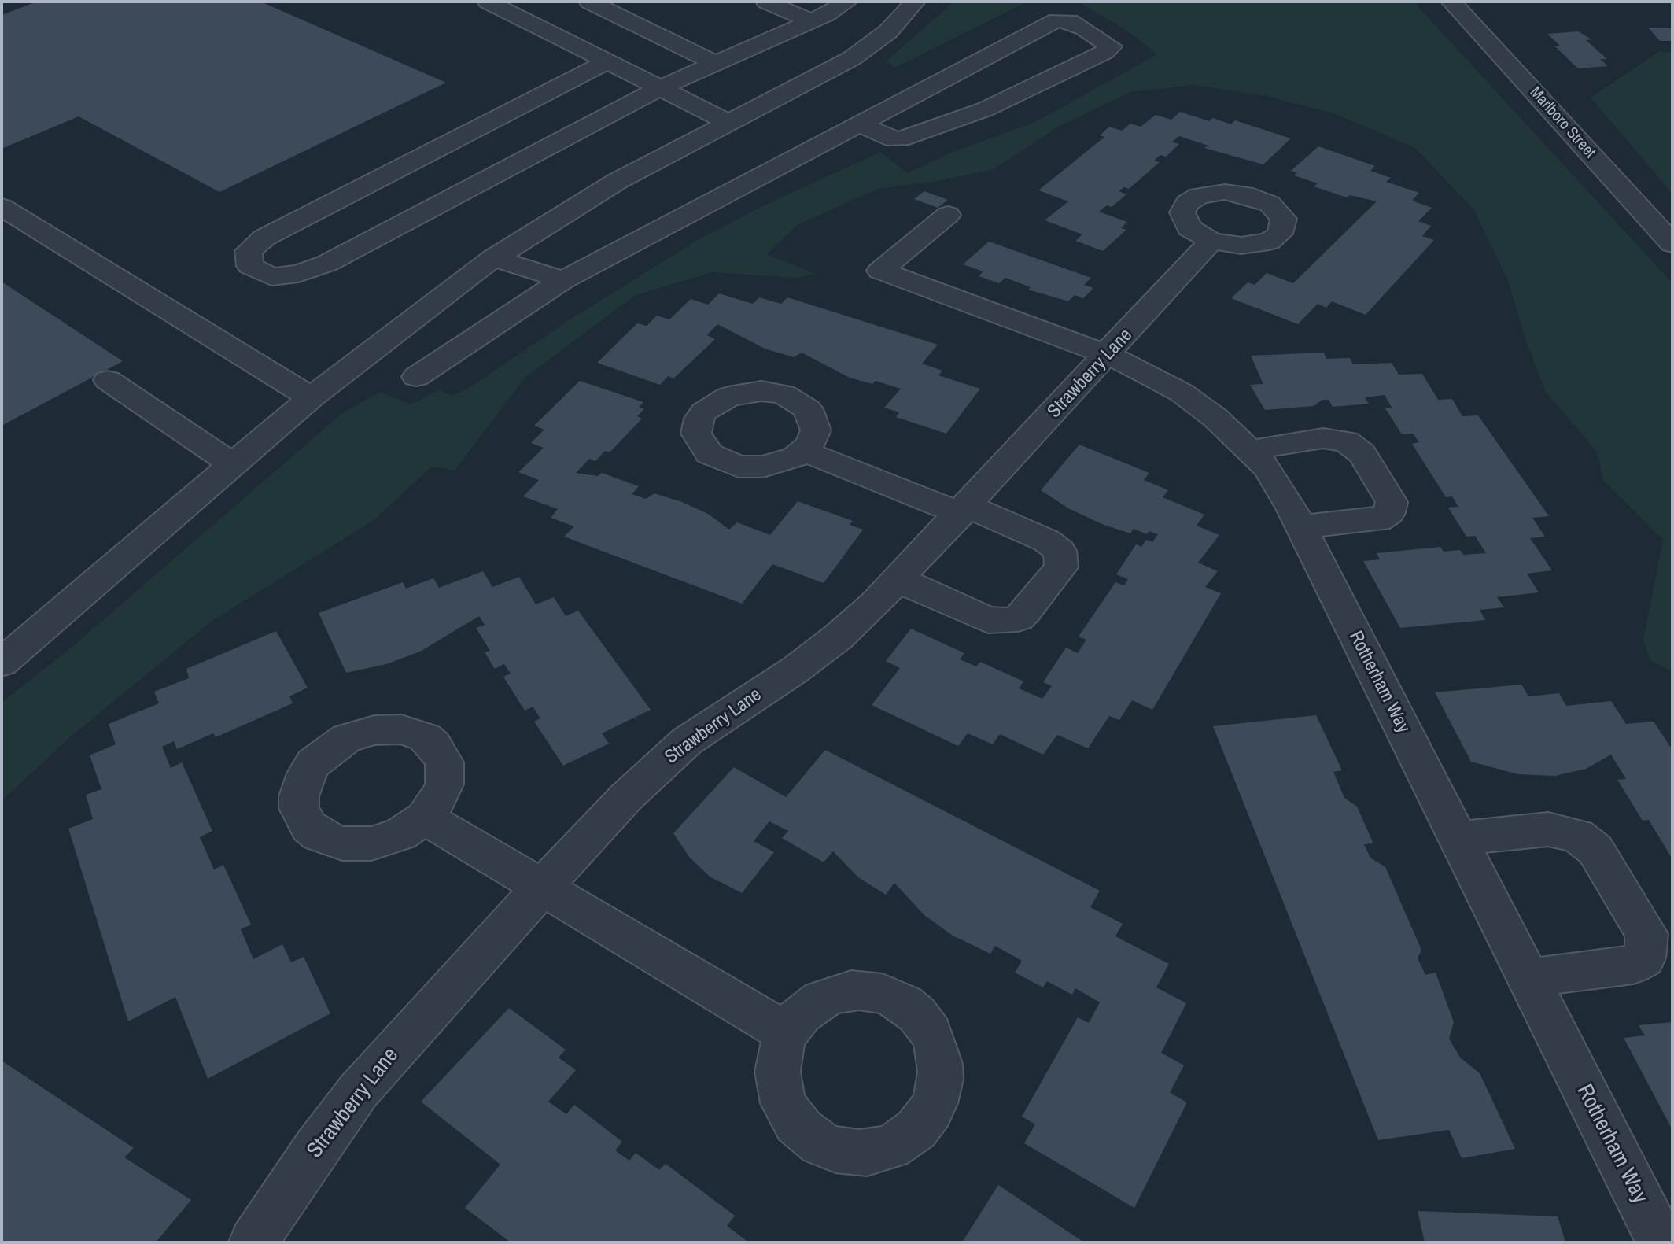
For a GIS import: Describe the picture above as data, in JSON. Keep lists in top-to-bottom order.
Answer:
{
  "streets": {
    "street": ["Marlboro Street", "Strawberry Lane", "Rotherham Way"]
  },
  "crossings": [
    ["Strawberry Lane", "Rotherham Way"]
  ]
}
